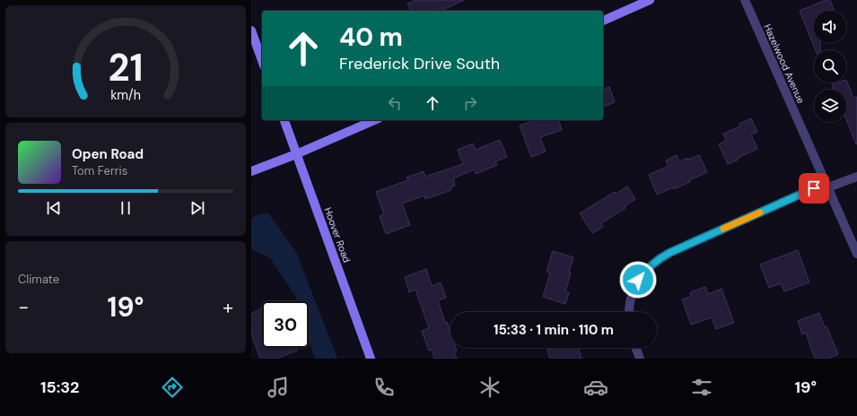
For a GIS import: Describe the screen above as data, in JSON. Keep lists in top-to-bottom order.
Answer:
{
  "streets": {
    "street": ["Hazelwood Avenue", "Hoover Road"]
  },
  "page": {
    "turn": ["40 m", "Frederick Drive South"],
    "song": ["Open Road", "Tom Ferris"],
    "tile": "Climate",
    "heat": ["−", "19°", "+"],
    "limit": "30",
    "trip": "15:33 · 1 min · 110 m",
    "tabs": ["15:32", "19°"],
    "gauge": ["21", "km/h"]
  }
}
